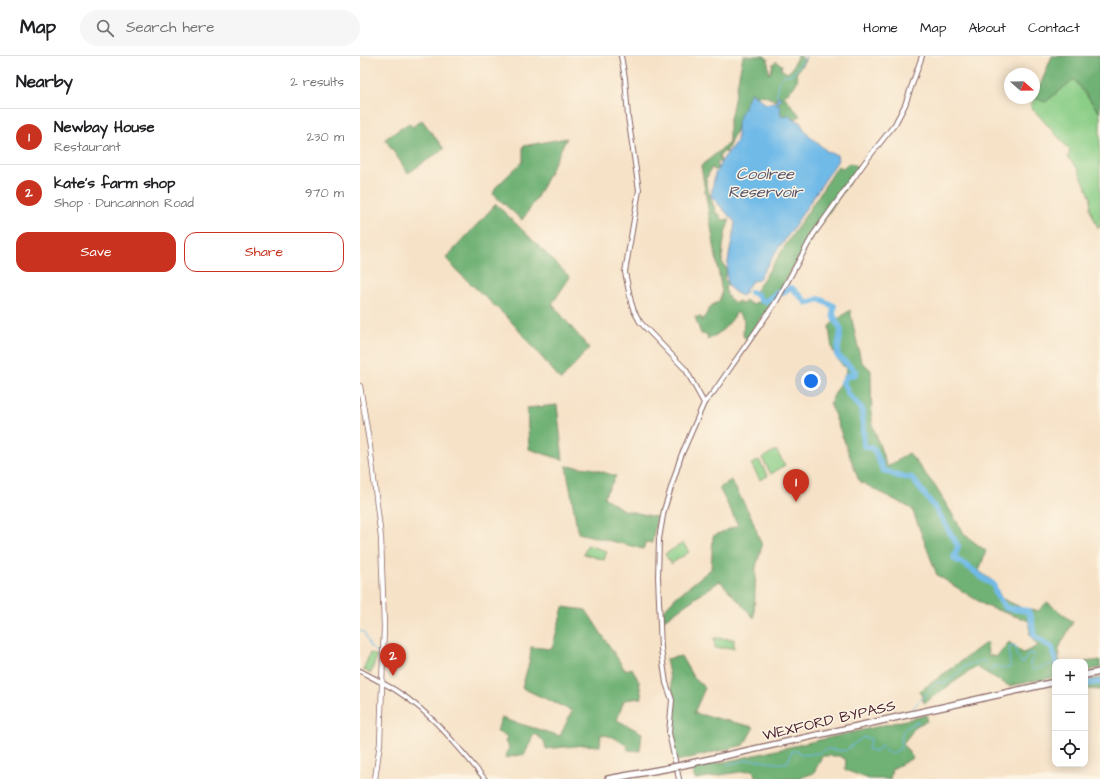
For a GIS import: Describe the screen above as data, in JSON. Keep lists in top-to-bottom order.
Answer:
{
  "streets": {
    "highway": ["WEXFORD BYPASS"]
  },
  "water": ["Coolree Reservoir"],
  "north": "right",
  "page": {
    "header": "Map",
    "search": "Search here",
    "nav": [
      "Home",
      "Map",
      "About",
      "Contact"
    ],
    "heading": ["Nearby", "2 results"],
    "list": [
      {
        "mark": "1",
        "name": "Newbay House",
        "note": "Restaurant",
        "value": "230 m"
      },
      {
        "mark": "2",
        "name": "kate's farm shop",
        "note": "Shop · Duncannon Road",
        "value": "970 m"
      }
    ],
    "buttons": ["Save", "Share"],
    "pins": ["1", "2"],
    "map_buttons": ["+", "−"]
  }
}
